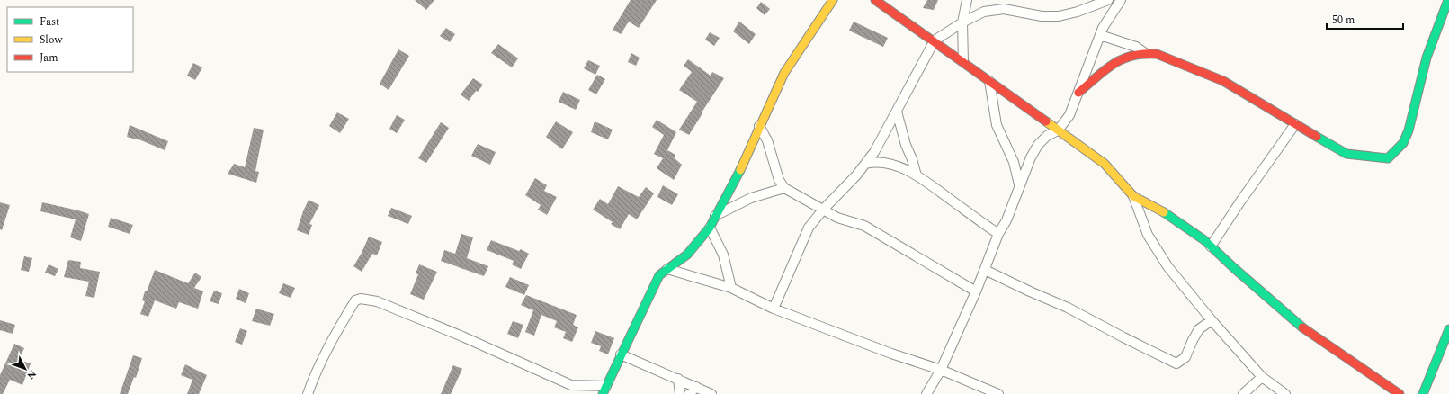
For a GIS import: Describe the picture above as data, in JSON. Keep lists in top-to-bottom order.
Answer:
{
  "legend": ["Fast", "Slow", "Jam"],
  "scale_bar": "50 m",
  "north": "bottom right"
}
